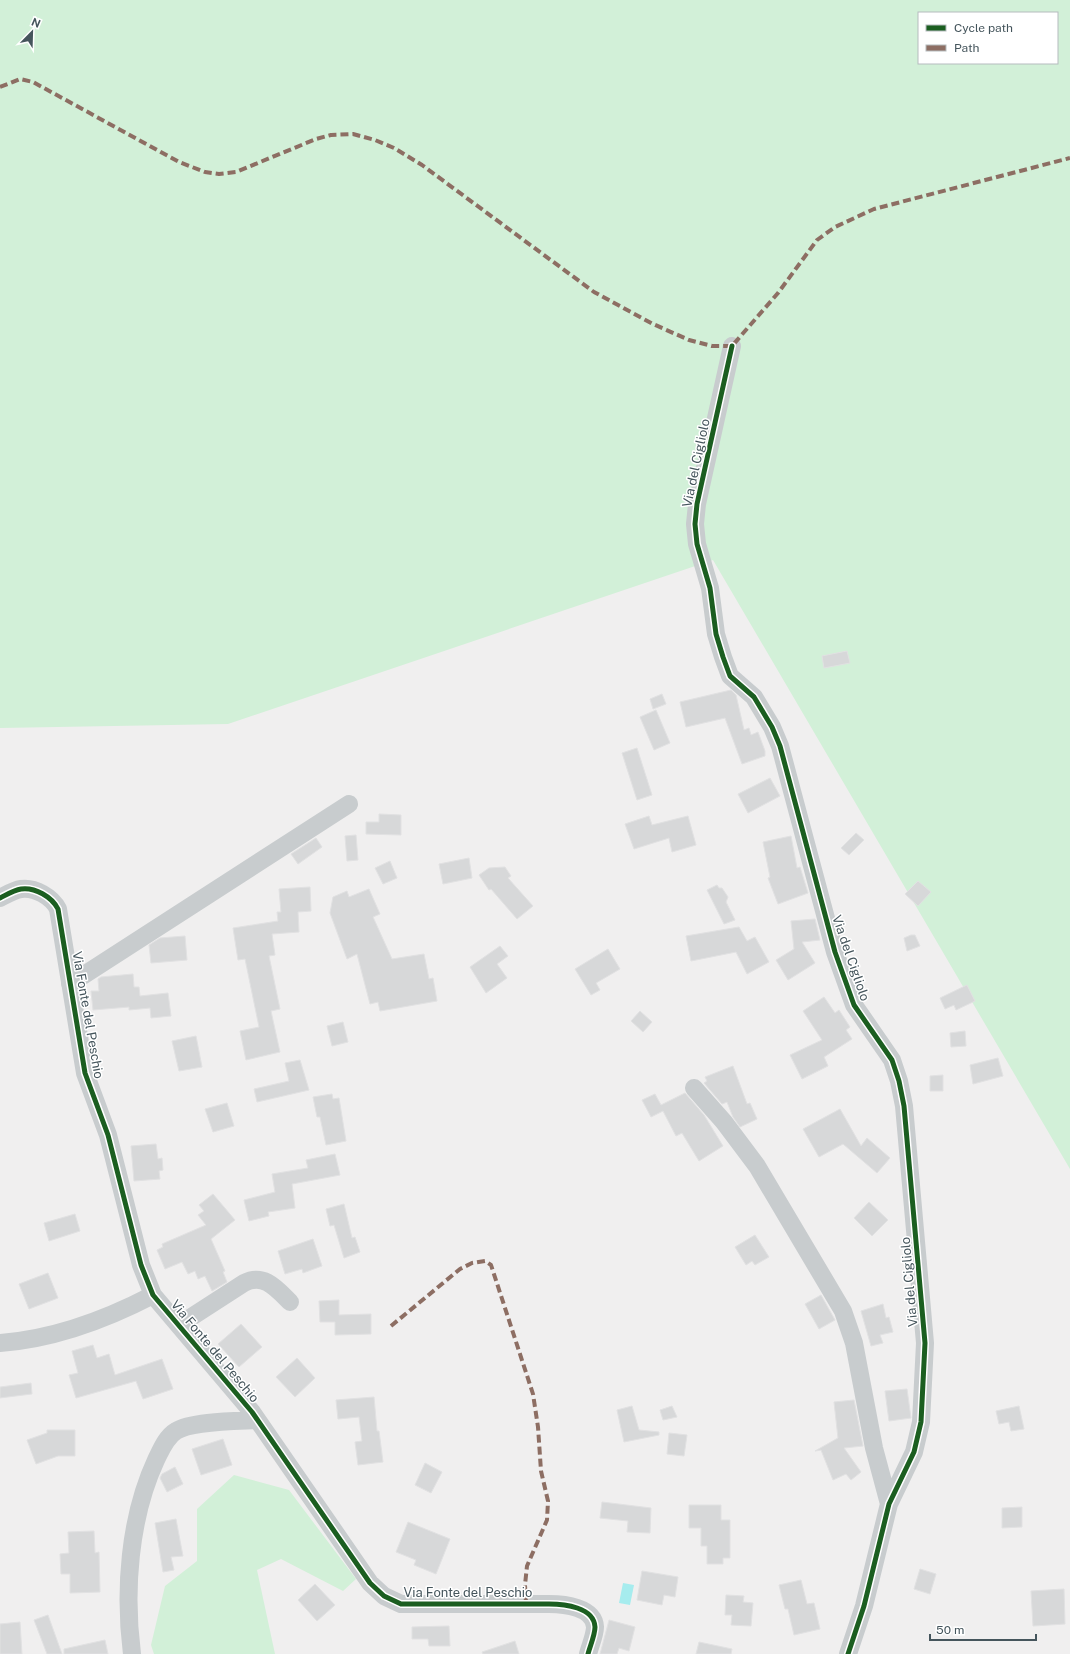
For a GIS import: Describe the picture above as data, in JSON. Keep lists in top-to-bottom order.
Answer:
{
  "streets": {
    "street": ["Via del Cigliolo", "Via Fonte del Peschio"]
  },
  "legend": ["Cycle path", "Path"],
  "scale_bar": "50 m",
  "north": "top right"
}
